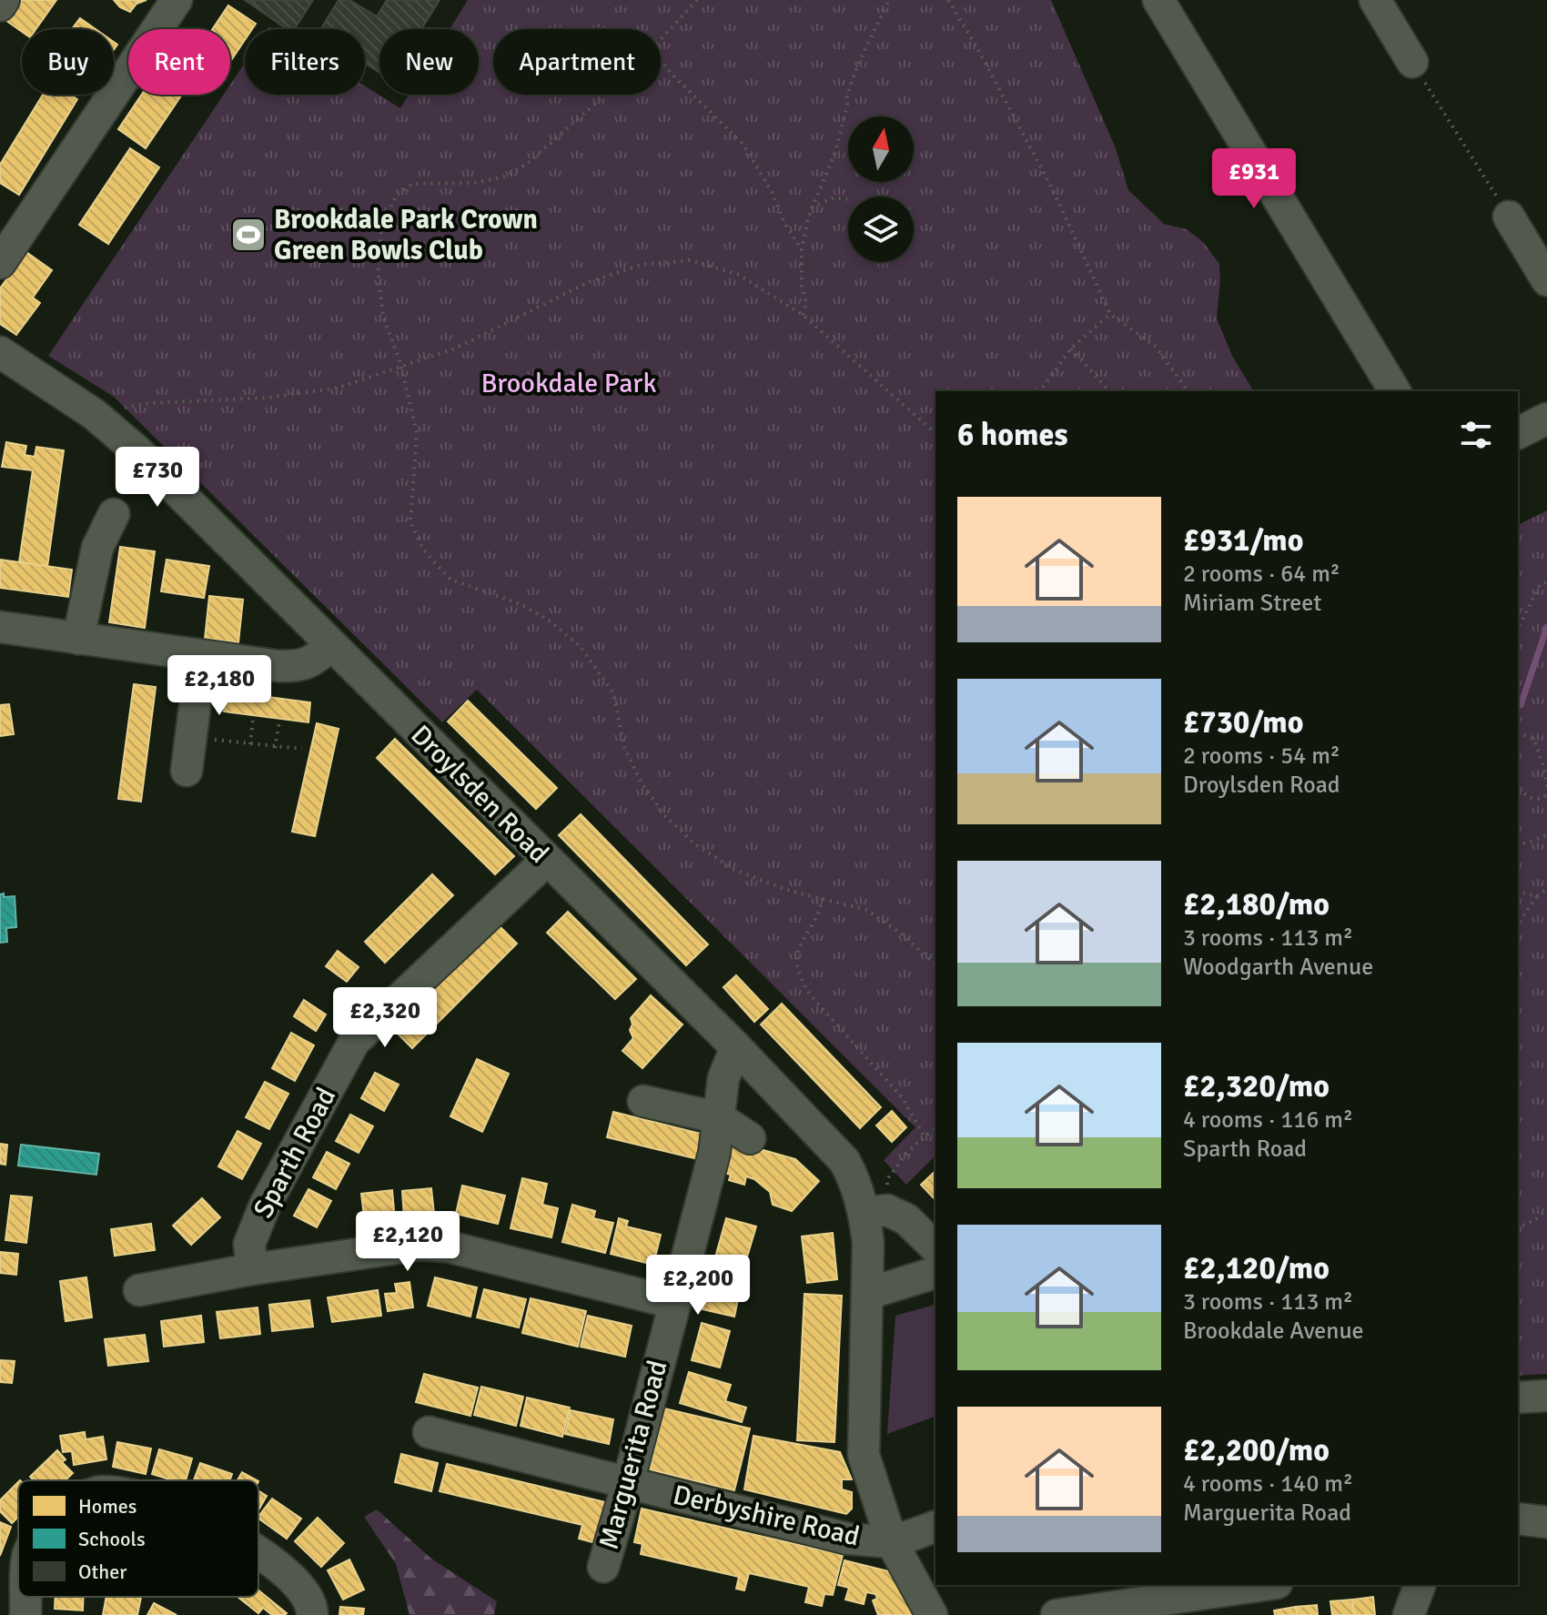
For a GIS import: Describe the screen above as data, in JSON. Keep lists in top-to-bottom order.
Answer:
{
  "streets": {
    "street": [
      "Droylsden Road",
      "Sparth Road",
      "Marguerita Road",
      "Derbyshire Road"
    ]
  },
  "crossings": [
    ["Droylsden Road", "Sparth Road"],
    ["Droylsden Road", "Marguerita Road"],
    ["Droylsden Road", "Derbyshire Road"],
    ["Marguerita Road", "Derbyshire Road"]
  ],
  "parks": ["Brookdale Park"],
  "places": {
    "sports": ["Brookdale Park Crown Green Bowls Club"]
  },
  "legend": ["Homes", "Schools", "Other"],
  "north": "top",
  "page": {
    "chip": [
      "Buy",
      "Rent",
      "Filters",
      "New",
      "Apartment"
    ],
    "price": [
      "£931",
      "£730",
      "£2,180",
      "£2,320",
      "£2,120",
      "£2,200"
    ],
    "heading": "6 homes",
    "list": [
      {
        "name": "£931/mo",
        "note": "2 rooms · 64 m² · Miriam Street"
      },
      {
        "name": "£730/mo",
        "note": "2 rooms · 54 m² · Droylsden Road"
      },
      {
        "name": "£2,180/mo",
        "note": "3 rooms · 113 m² · Woodgarth Avenue"
      },
      {
        "name": "£2,320/mo",
        "note": "4 rooms · 116 m² · Sparth Road"
      },
      {
        "name": "£2,120/mo",
        "note": "3 rooms · 113 m² · Brookdale Avenue"
      },
      {
        "name": "£2,200/mo",
        "note": "4 rooms · 140 m² · Marguerita Road"
      }
    ]
  }
}
